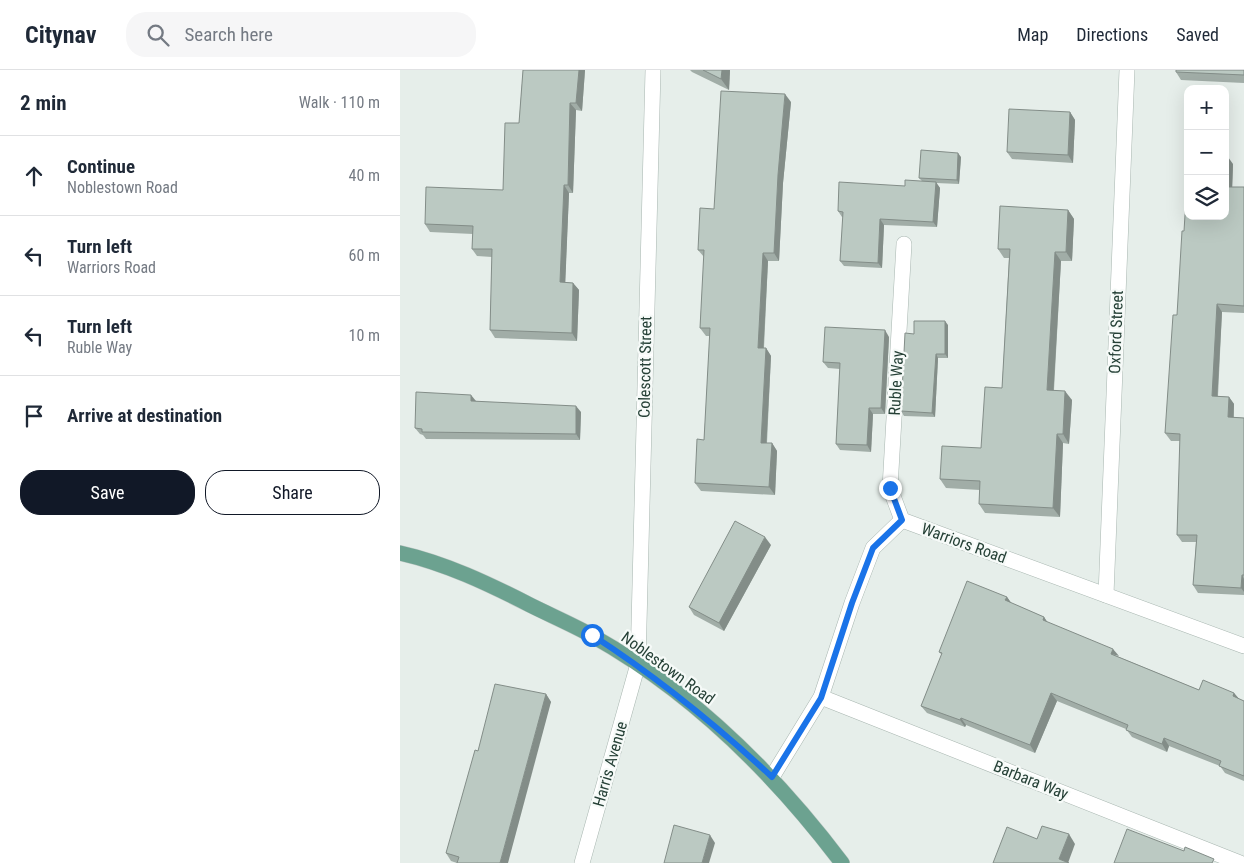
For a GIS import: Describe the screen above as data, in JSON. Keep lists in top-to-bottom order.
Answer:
{
  "streets": {
    "main road": ["Noblestown Road"],
    "street": [
      "Oxford Street",
      "Colescott Street",
      "Ruble Way",
      "Warriors Road",
      "Harris Avenue",
      "Barbara Way"
    ]
  },
  "crossings": [
    ["Oxford Street", "Warriors Road"],
    ["Colescott Street", "Noblestown Road"],
    ["Colescott Street", "Harris Avenue"],
    ["Ruble Way", "Warriors Road"],
    ["Warriors Road", "Noblestown Road"],
    ["Warriors Road", "Barbara Way"],
    ["Noblestown Road", "Harris Avenue"]
  ],
  "page": {
    "header": "Citynav",
    "search": "Search here",
    "nav": ["Map", "Directions", "Saved"],
    "heading": ["2 min", "Walk · 110 m"],
    "map_buttons": ["+", "−"],
    "list": [
      ["Continue", "Noblestown Road", "40 m"],
      ["Turn left", "Warriors Road", "60 m"],
      ["Turn left", "Ruble Way", "10 m"],
      "Arrive at destination"
    ],
    "buttons": ["Save", "Share"]
  }
}
